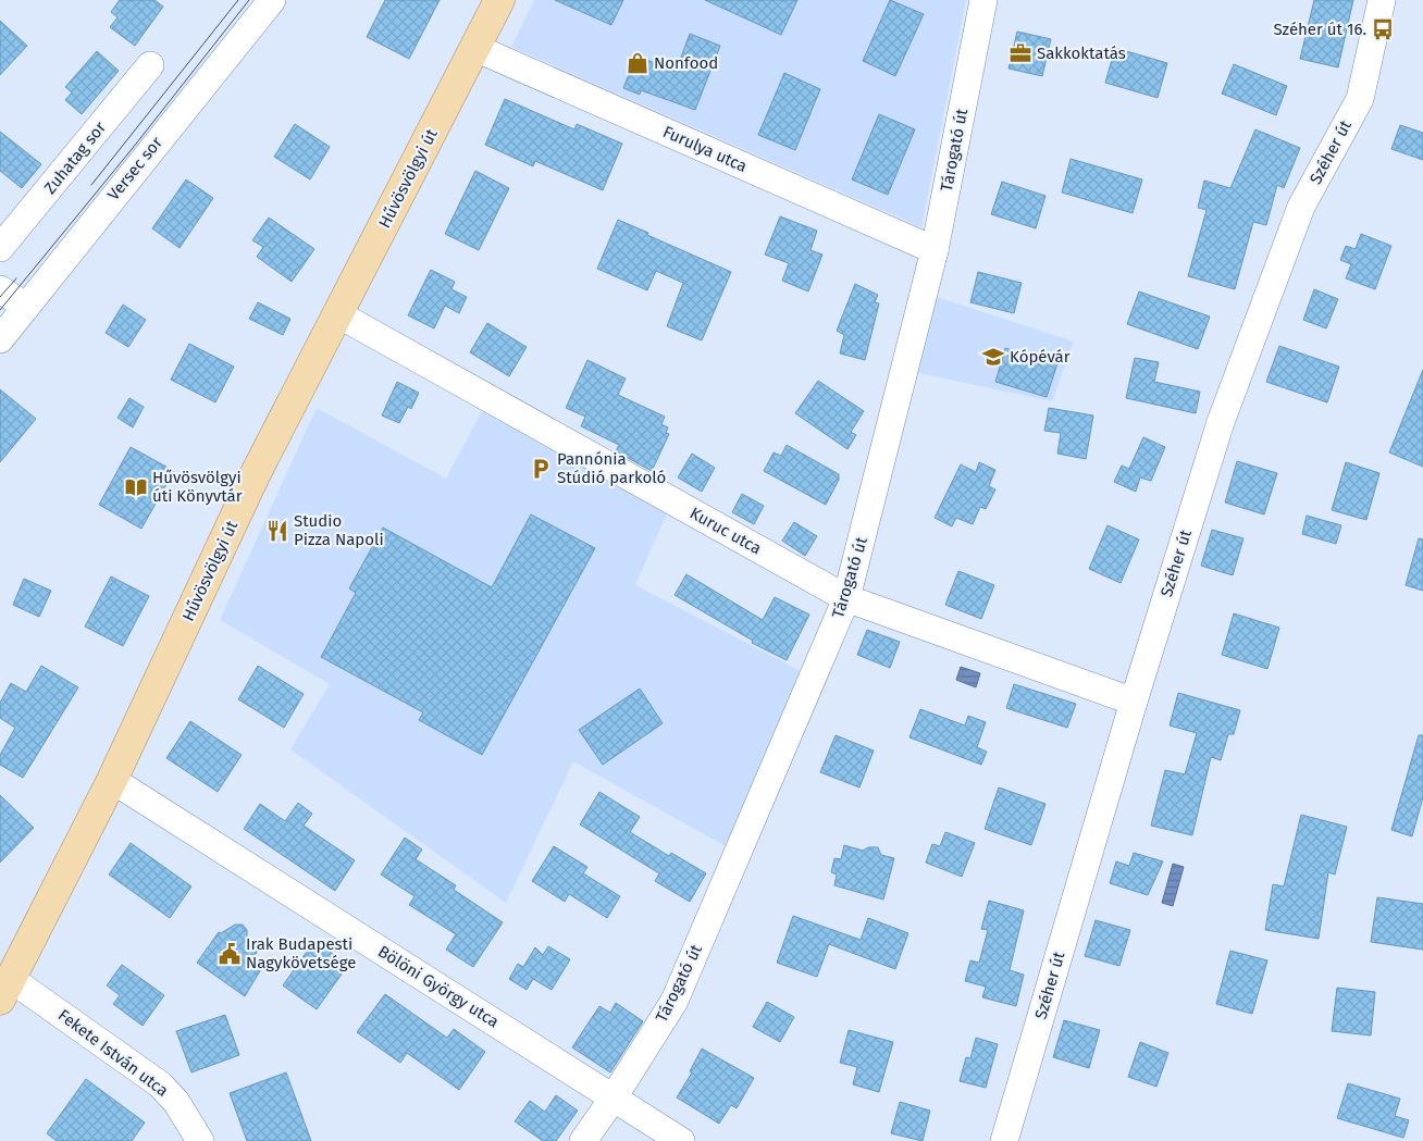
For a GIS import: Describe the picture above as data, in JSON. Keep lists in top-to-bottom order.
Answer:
{
  "streets": {
    "main road": ["Hűvösvölgyi út"],
    "street": [
      "Furulya utca",
      "Tárogató út",
      "Széher út",
      "Zuhatag sor",
      "Versec sor",
      "Kuruc utca",
      "Bölöni György utca",
      "Fekete István utca"
    ]
  },
  "crossings": [
    ["Furulya utca", "Tárogató út"],
    ["Furulya utca", "Hűvösvölgyi út"],
    ["Tárogató út", "Kuruc utca"],
    ["Tárogató út", "Bölöni György utca"],
    ["Széher út", "Kuruc utca"],
    ["Hűvösvölgyi út", "Kuruc utca"],
    ["Hűvösvölgyi út", "Bölöni György utca"],
    ["Hűvösvölgyi út", "Fekete István utca"]
  ],
  "places": {
    "bus stop": ["Széher út 16."],
    "office": ["Sakkoktatás"],
    "shop": ["Nonfood"],
    "school or university": ["Kópévár"],
    "parking": ["Pannónia Stúdió parkoló"],
    "library": ["Hűvösvölgyi úti Könyvtár"],
    "restaurant": ["Studio Pizza Napoli"],
    "public building": ["Irak Budapesti Nagykövetsége"]
  }
}
